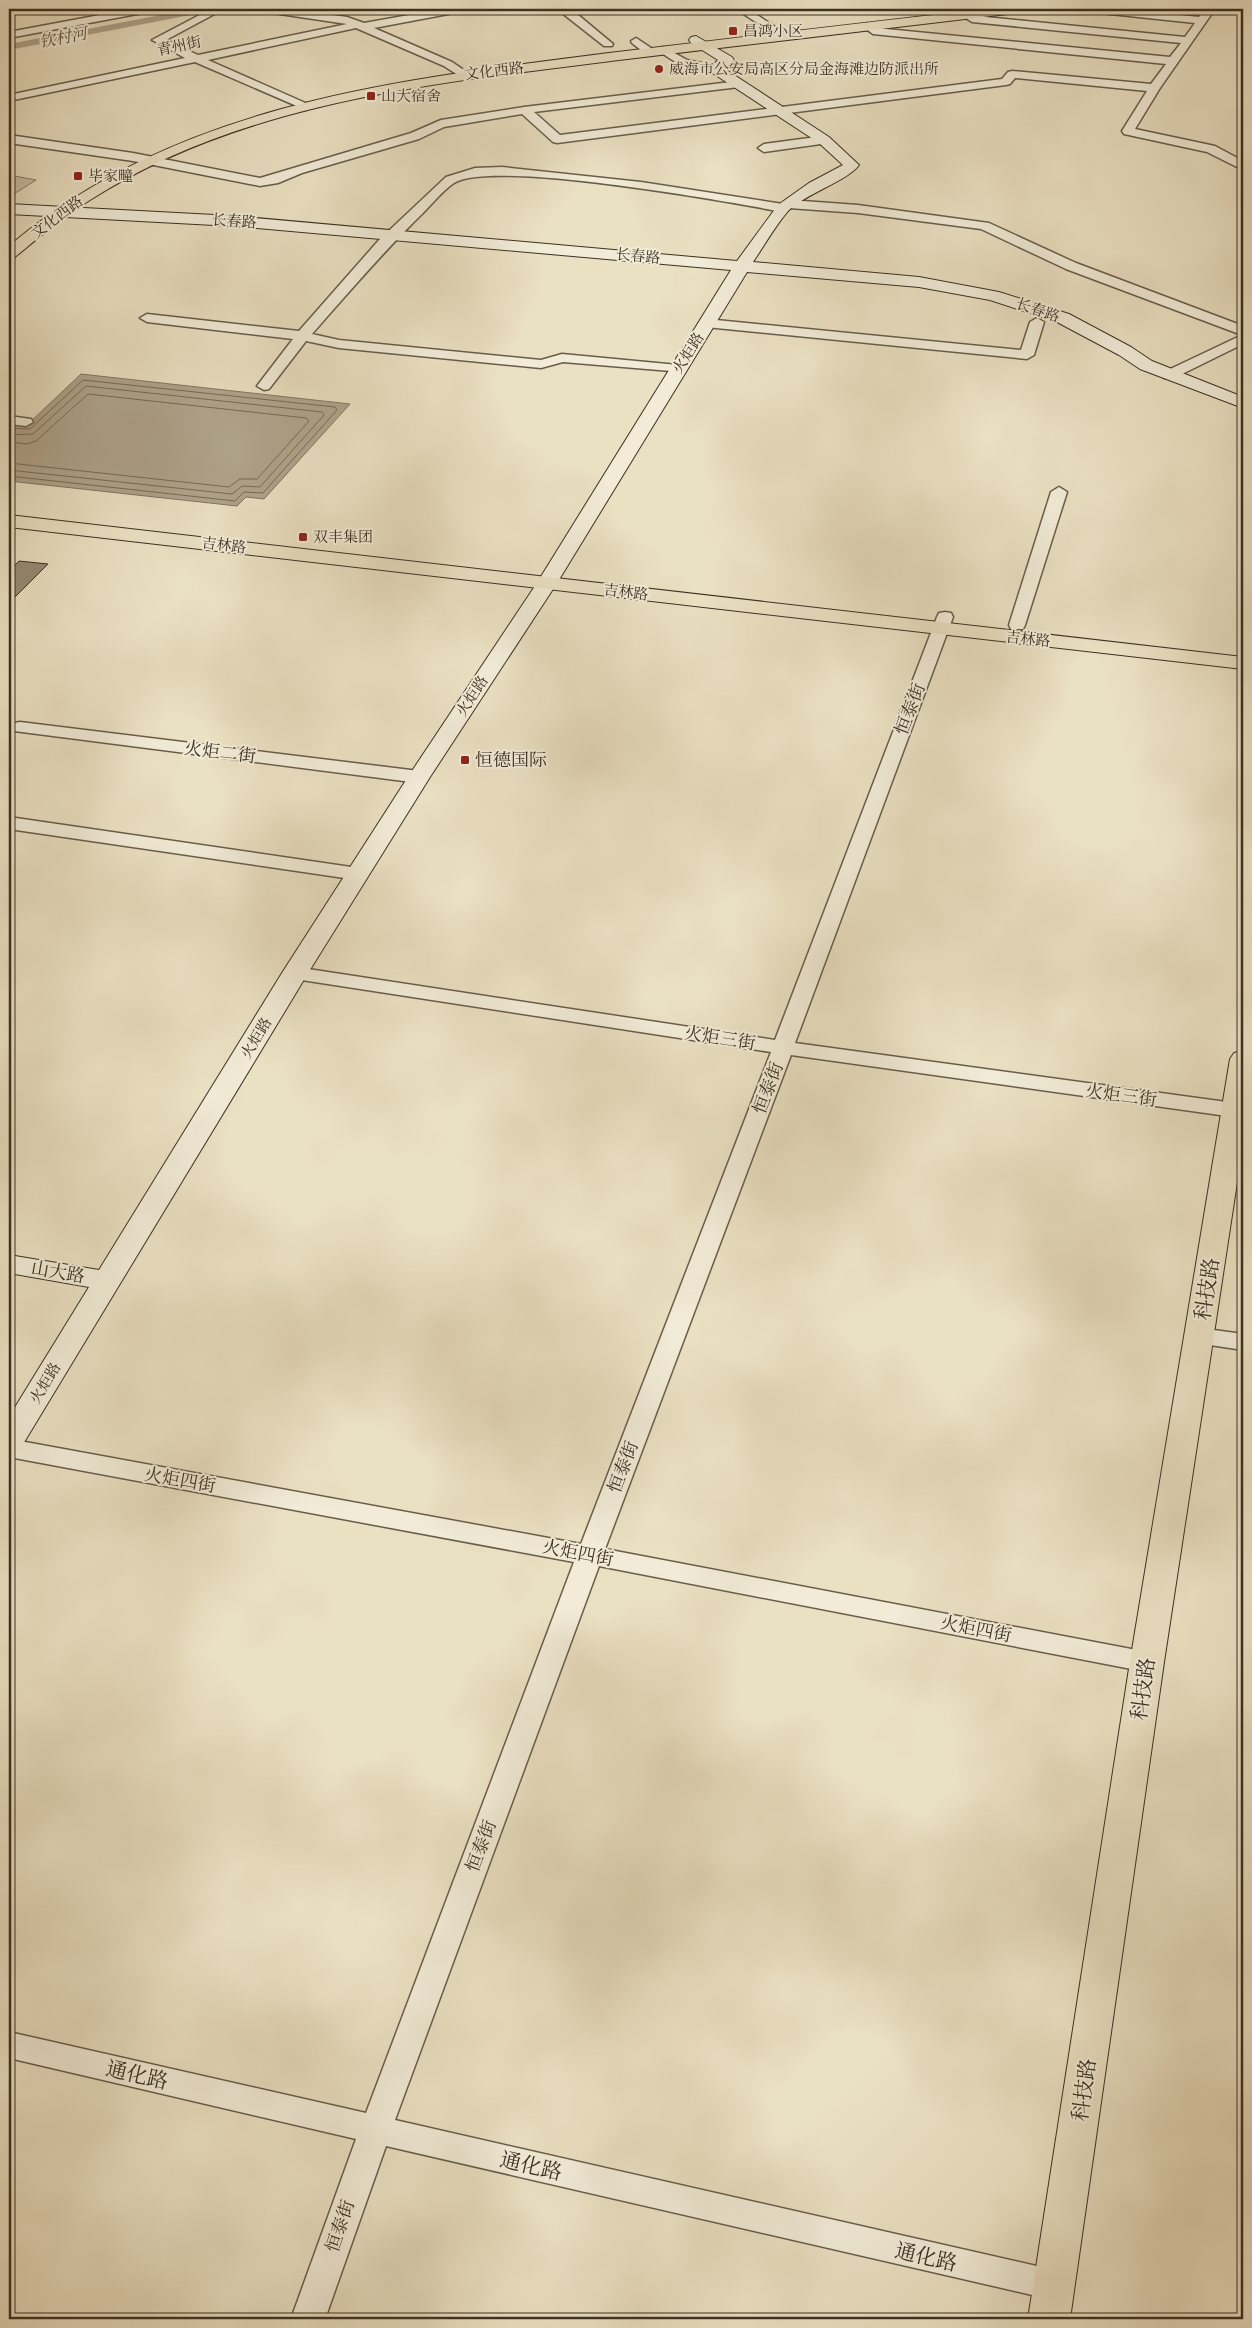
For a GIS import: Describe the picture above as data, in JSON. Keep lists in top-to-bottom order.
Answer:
{
  "streets": {
    "main road": [
      "文化西路",
      "长春路",
      "火炬路",
      "吉林路",
      "山大路",
      "科技路"
    ],
    "street": [
      "青州街",
      "恒泰街",
      "火炬二街",
      "火炬三街",
      "火炬四街",
      "通化路"
    ]
  },
  "crossings": [
    ["文化西路", "长春路"],
    ["长春路", "火炬路"],
    ["火炬路", "吉林路"],
    ["火炬路", "火炬二街"],
    ["火炬路", "火炬三街"],
    ["火炬路", "山大路"],
    ["吉林路", "恒泰街"],
    ["恒泰街", "火炬三街"],
    ["恒泰街", "火炬四街"],
    ["恒泰街", "通化路"],
    ["火炬三街", "科技路"],
    ["科技路", "火炬四街"],
    ["科技路", "通化路"]
  ],
  "water": ["钦村河"],
  "places": {
    "transit": [
      "昌鸿小区",
      "山大宿舍",
      "毕家疃",
      "双丰集团",
      "恒德国际"
    ],
    "other": ["威海市公安局高区分局金海滩边防派出所"]
  }
}
